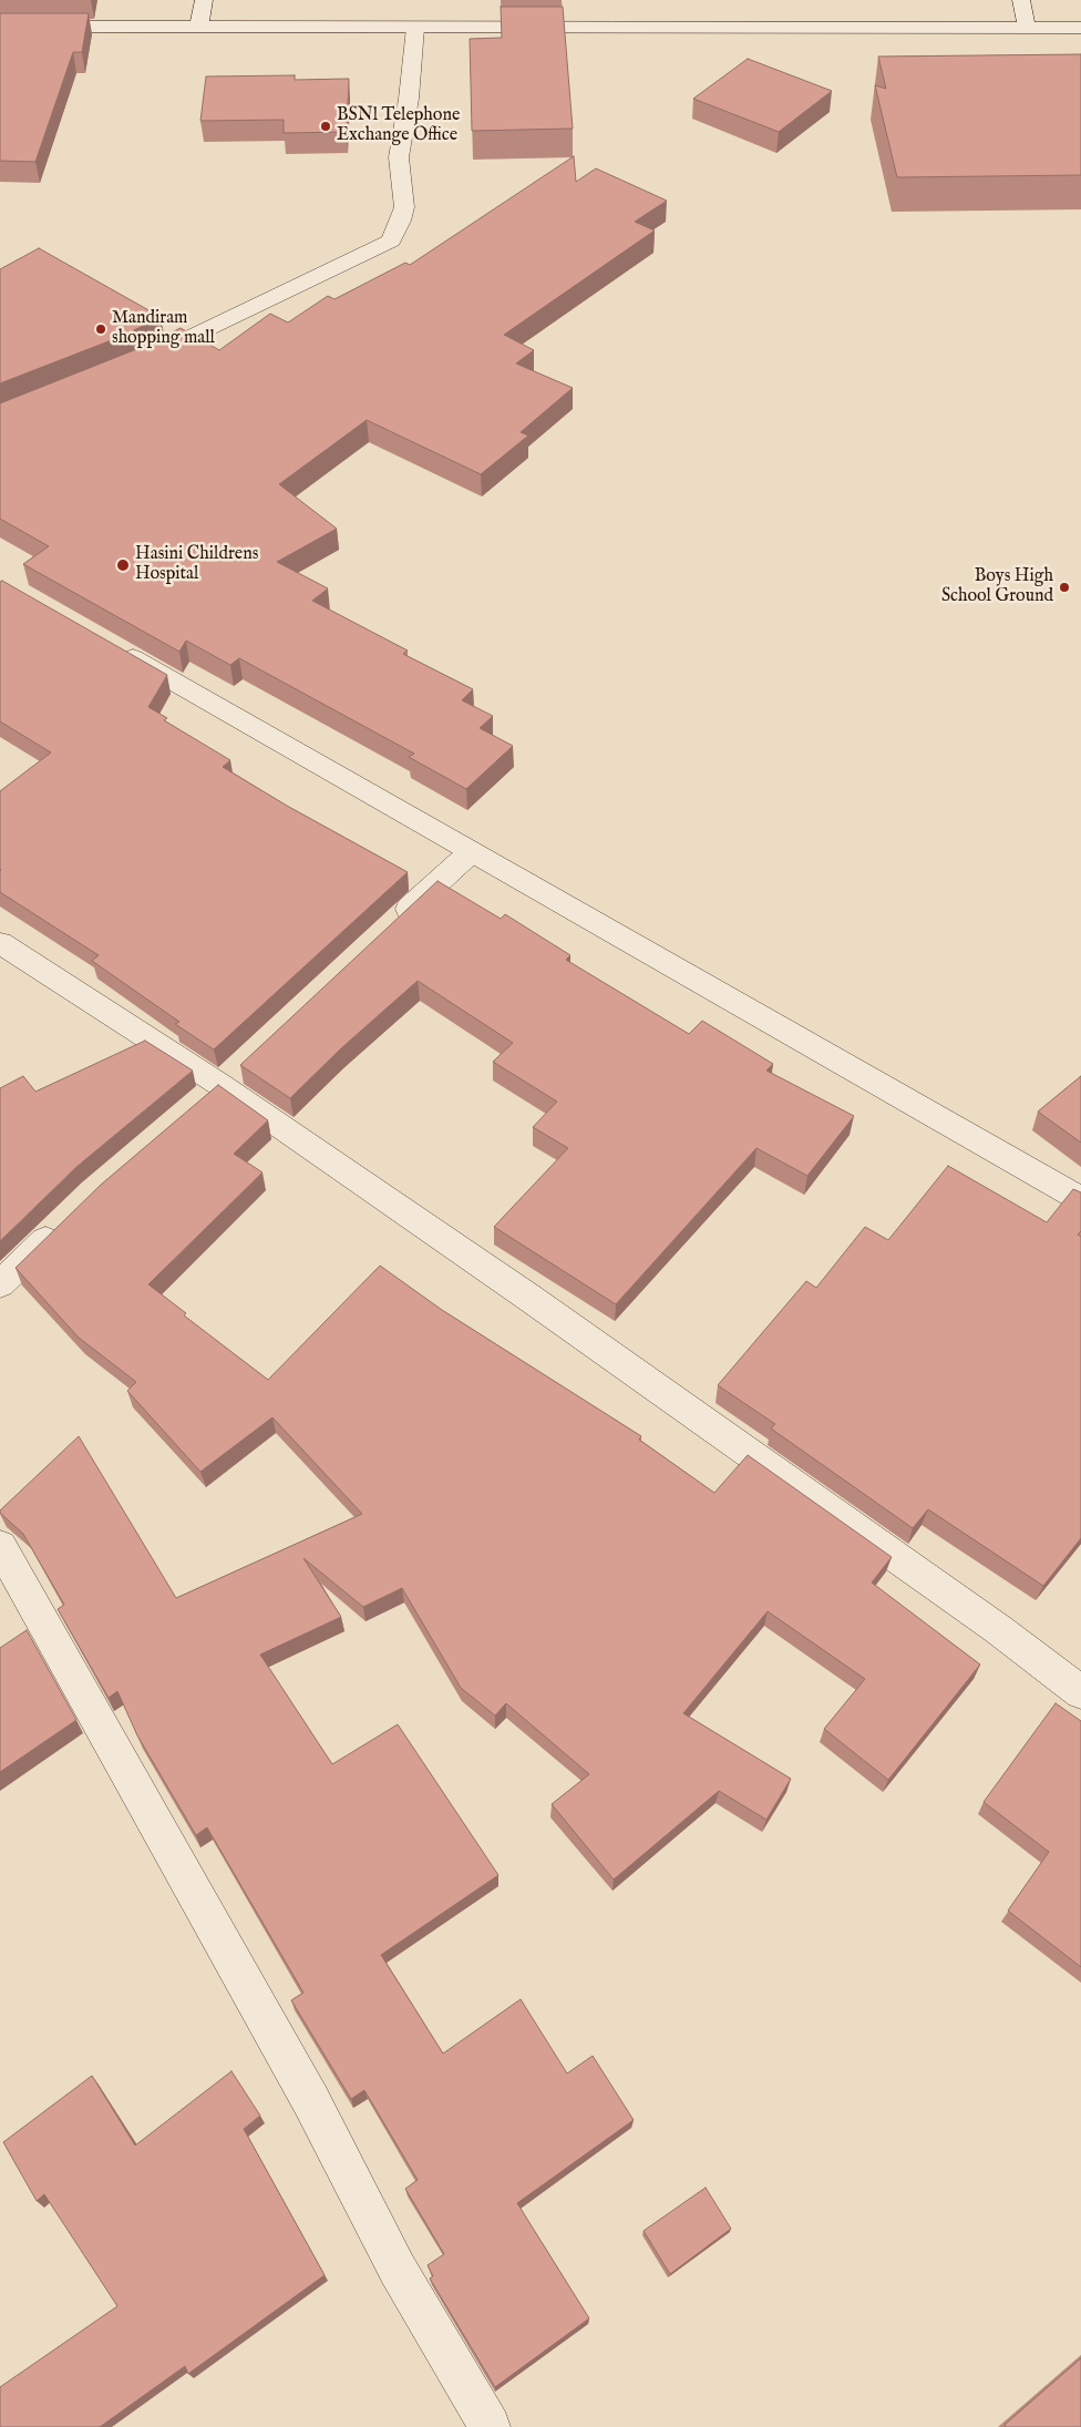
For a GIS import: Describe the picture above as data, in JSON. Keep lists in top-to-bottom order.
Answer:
{
  "places": [
    "BSNl Telephone Exchange Office",
    "Mandiram shopping mall",
    "Hasini Childrens Hospital",
    "Boys High School Ground"
  ]
}
